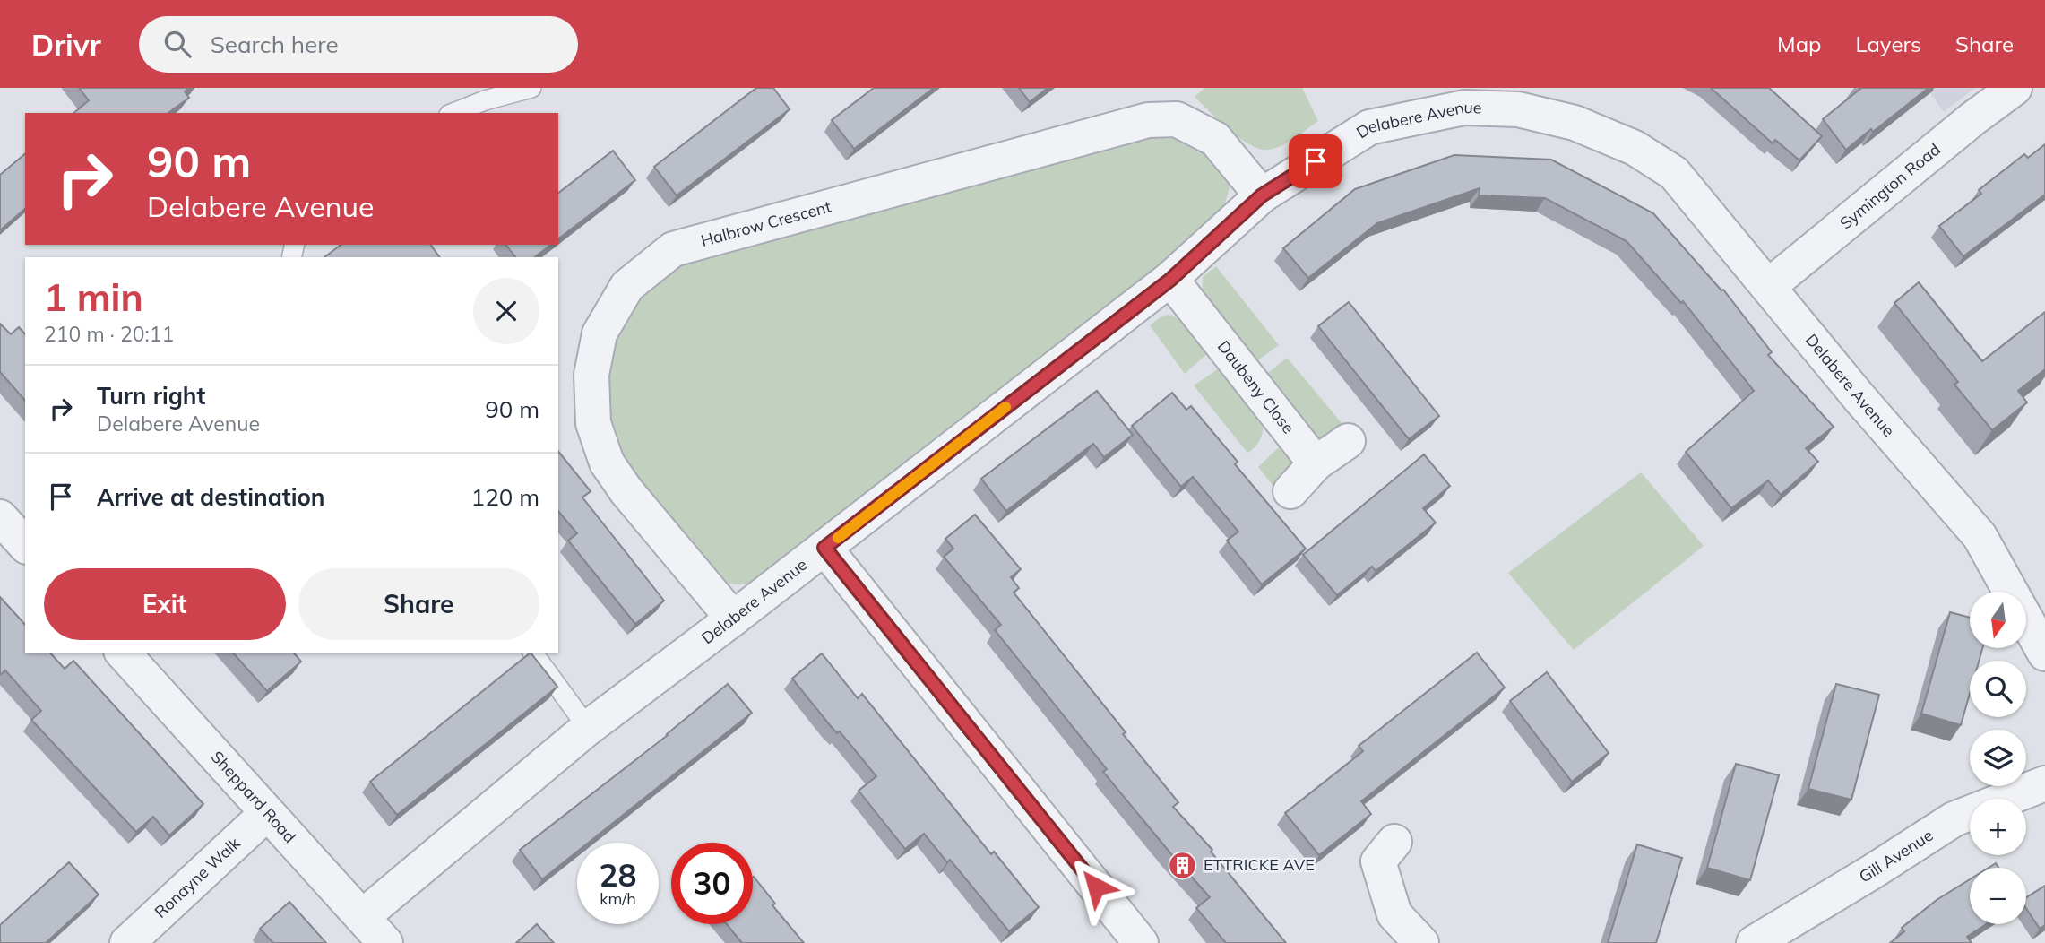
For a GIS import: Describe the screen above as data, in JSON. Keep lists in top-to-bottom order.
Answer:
{
  "streets": {
    "street": [
      "Delabere Avenue",
      "Symington Road",
      "Halbrow Crescent",
      "Daubeny Close",
      "Sheppard Road",
      "Gill Avenue",
      "Ronayne Walk"
    ]
  },
  "crossings": [
    ["Delabere Avenue", "Symington Road"],
    ["Delabere Avenue", "Halbrow Crescent"],
    ["Delabere Avenue", "Daubeny Close"],
    ["Delabere Avenue", "Sheppard Road"],
    ["Sheppard Road", "Ronayne Walk"]
  ],
  "places": {
    "building": ["ETTRICKE AVE"]
  },
  "north": "bottom",
  "page": {
    "header": "Drivr",
    "search": "Search here",
    "nav": ["Map", "Layers", "Share"],
    "turn": ["90 m", "Delabere Avenue"],
    "heading": ["1 min", "210 m · 20:11"],
    "list": [
      {
        "name": "Turn right",
        "note": "Delabere Avenue",
        "value": "90 m"
      },
      {
        "name": "Arrive at destination",
        "value": "120 m"
      }
    ],
    "buttons": ["Exit", "Share"],
    "map_buttons": ["+", "−"],
    "speed": "28 km/h",
    "limit": "30"
  }
}
